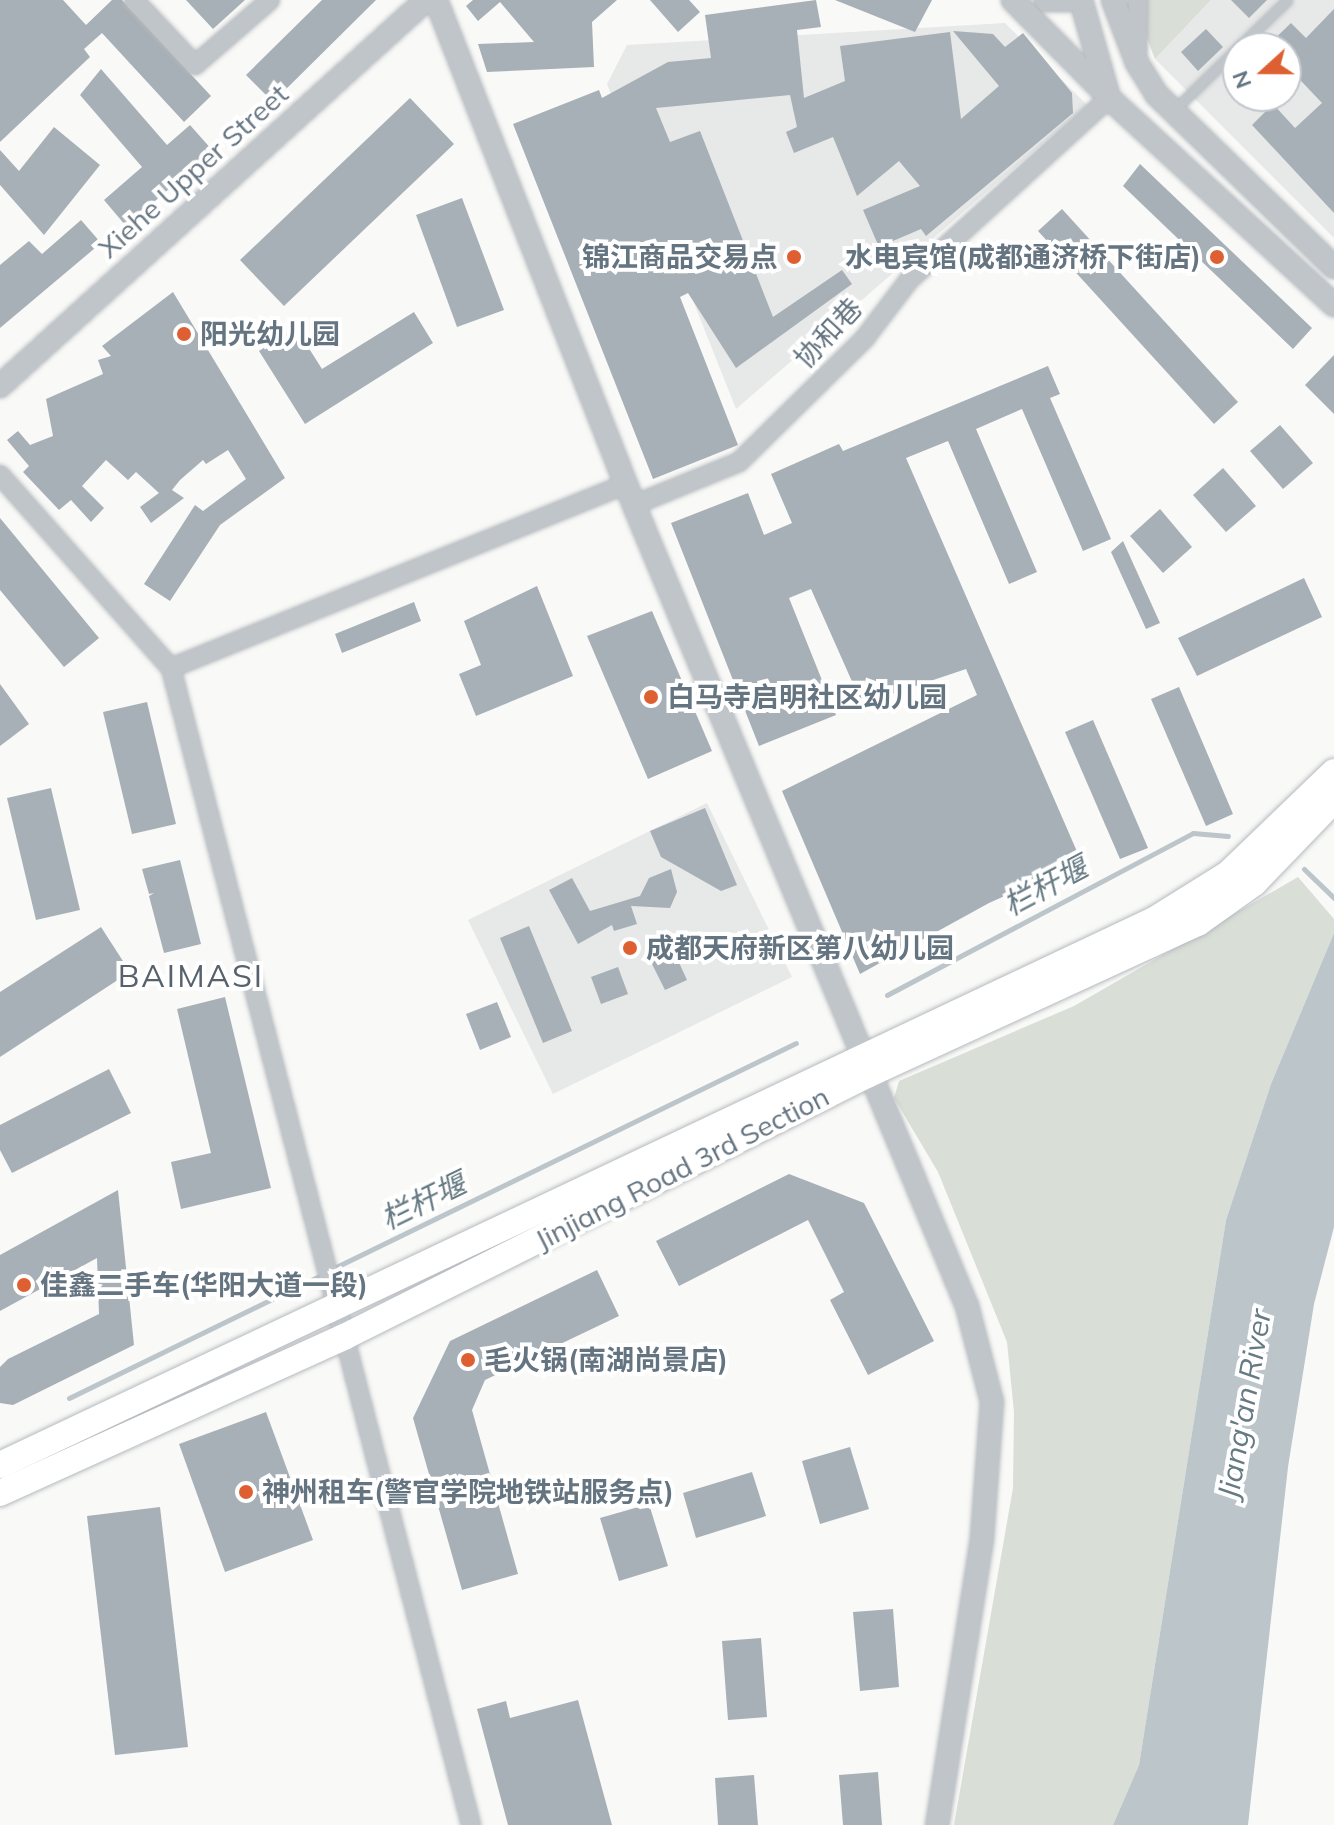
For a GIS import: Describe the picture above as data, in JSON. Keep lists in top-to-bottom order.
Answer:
{
  "streets": {
    "main road": ["Jinjiang Road 3rd Section"],
    "street": ["Xiehe Upper Street", "协和巷"]
  },
  "districts": ["BAIMASI"],
  "water": ["栏杆堰", "Jiang'an River"],
  "places": [
    "锦江商品交易点",
    "水电宾馆(成都通济桥下街店)",
    "阳光幼儿园",
    "白马寺启明社区幼儿园",
    "成都天府新区第八幼儿园",
    "佳鑫二手车(华阳大道一段)",
    "毛火锅(南湖尚景店)",
    "神州租车(警官学院地铁站服务点)"
  ],
  "north": "left"
}
